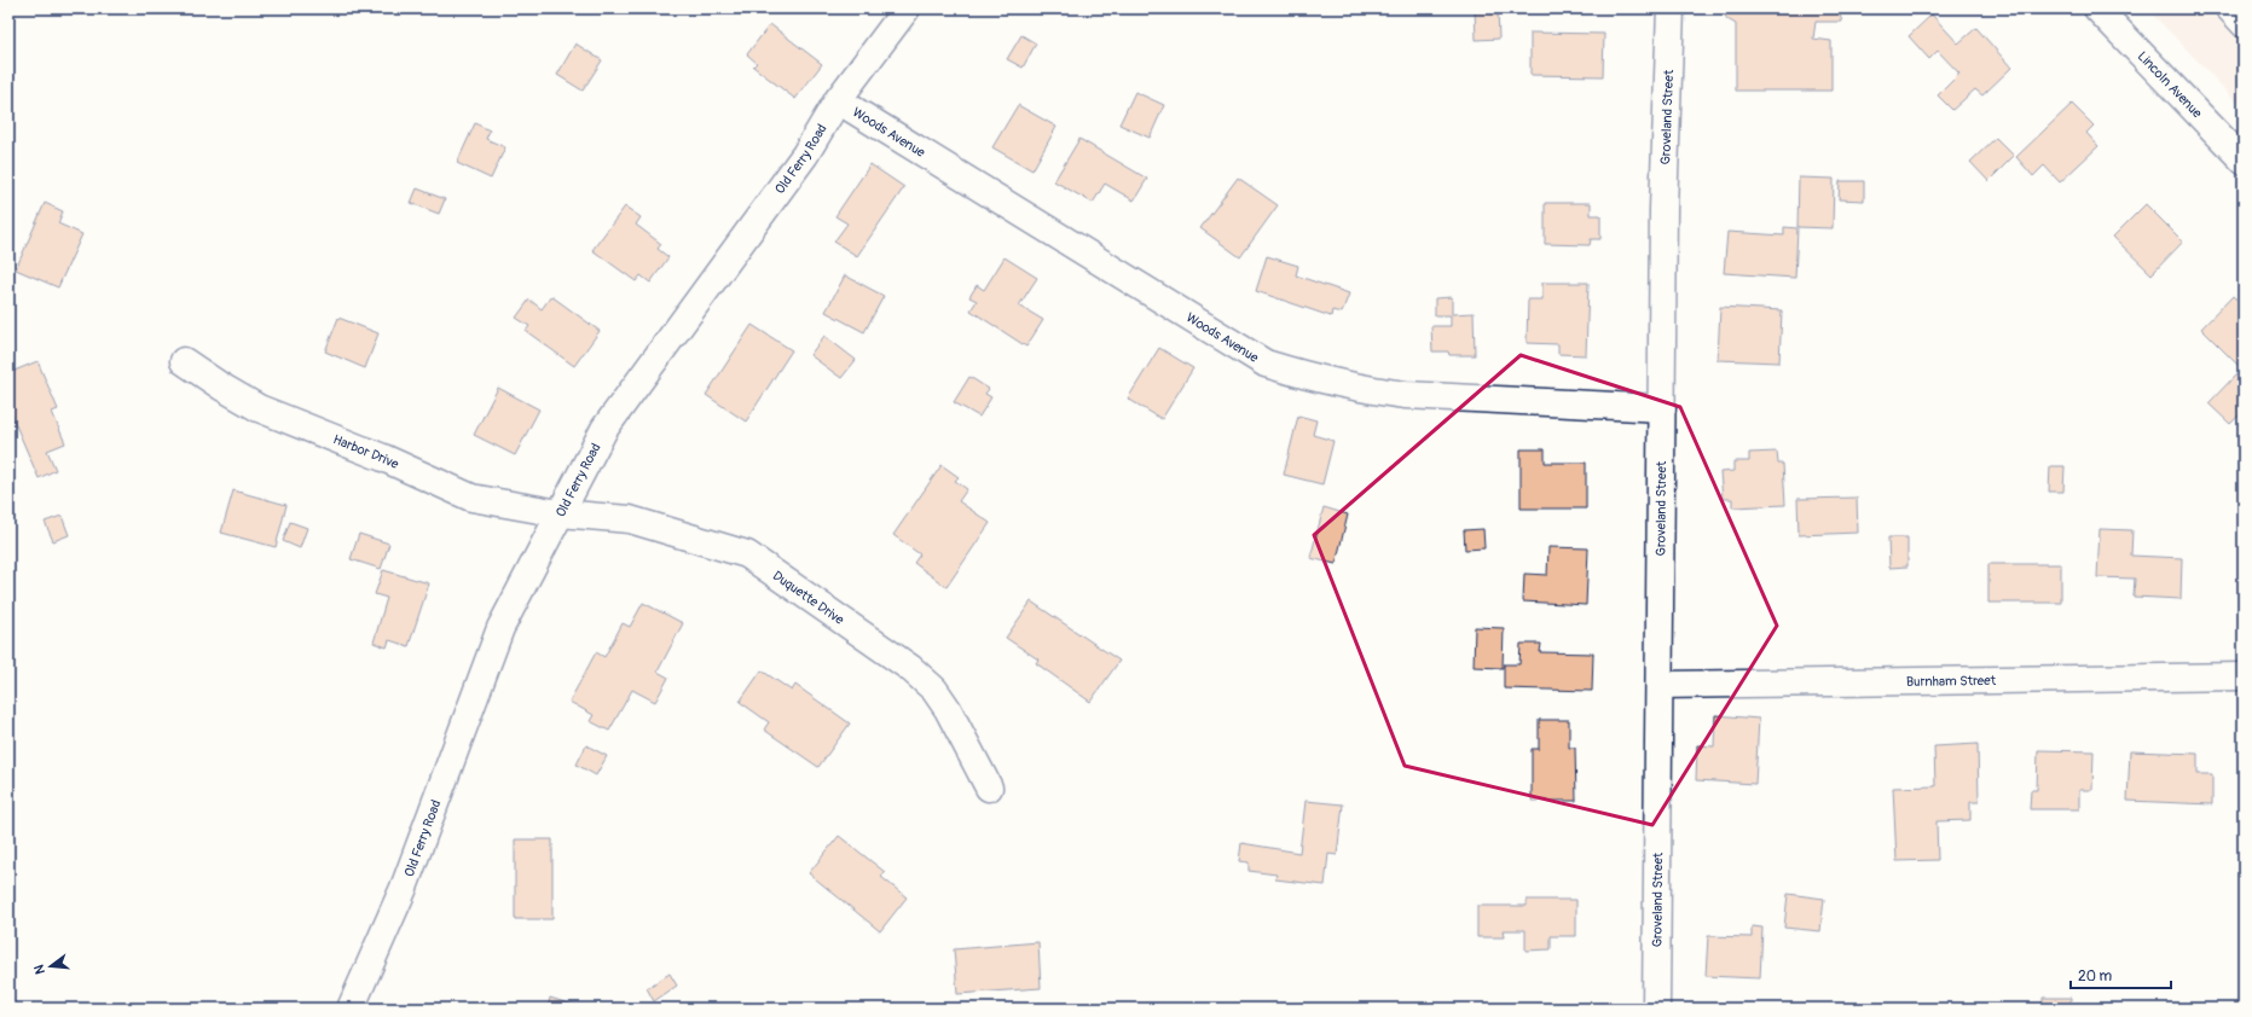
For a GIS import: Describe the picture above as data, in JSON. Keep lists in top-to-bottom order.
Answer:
{
  "streets": {
    "street": [
      "Lincoln Avenue",
      "Groveland Street",
      "Woods Avenue",
      "Old Ferry Road",
      "Harbor Drive",
      "Duquette Drive",
      "Burnham Street"
    ]
  },
  "crossings": [
    ["Groveland Street", "Woods Avenue"],
    ["Groveland Street", "Burnham Street"],
    ["Woods Avenue", "Old Ferry Road"],
    ["Old Ferry Road", "Harbor Drive"],
    ["Old Ferry Road", "Duquette Drive"],
    ["Harbor Drive", "Duquette Drive"]
  ],
  "scale_bar": "20 m",
  "north": "left"
}
